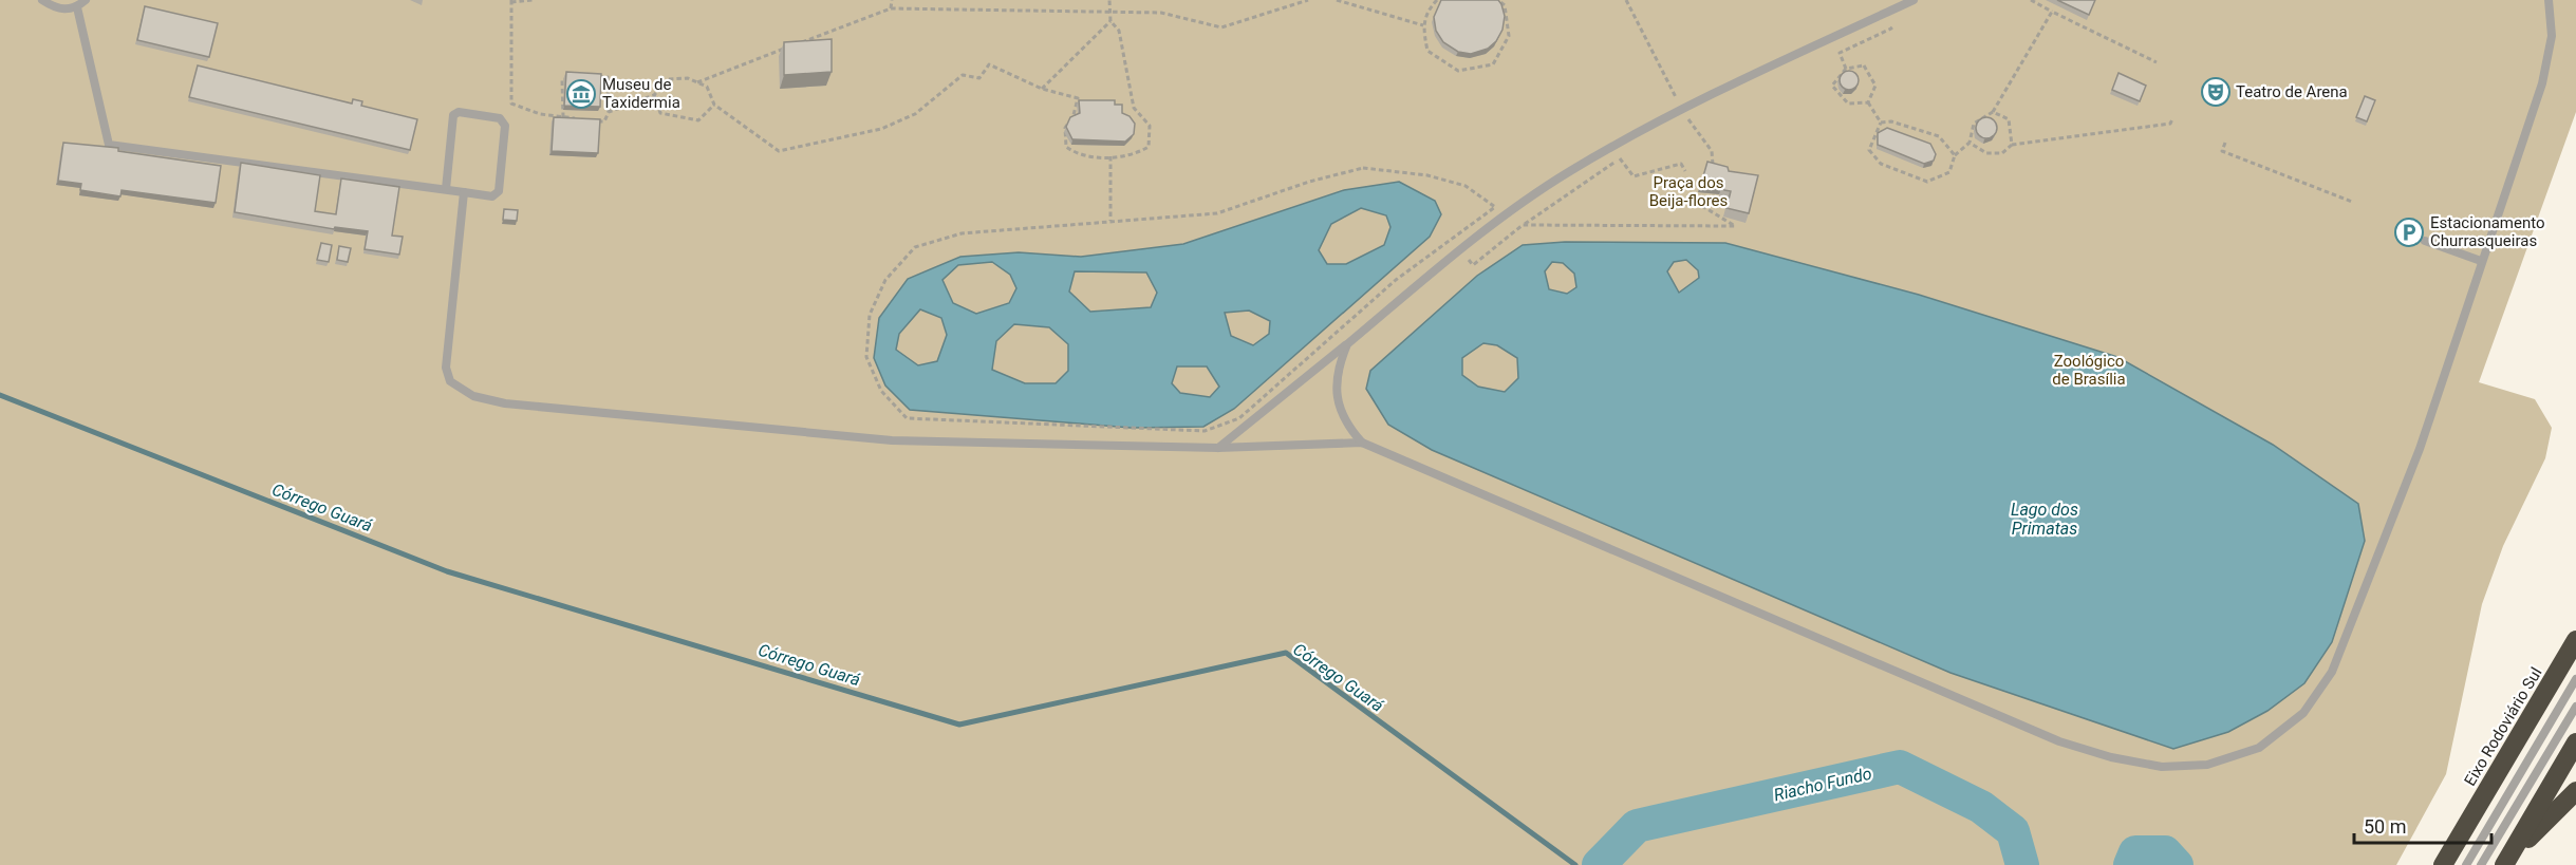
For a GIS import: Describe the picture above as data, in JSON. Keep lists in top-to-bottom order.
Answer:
{
  "streets": {
    "highway": ["Eixo Rodoviário Sul"]
  },
  "water": ["Córrego Guará", "Lago dos Primatas", "Riacho Fundo"],
  "parks": ["Praça dos Beija-flores", "Zoológico de Brasília"],
  "places": {
    "theatre": ["Teatro de Arena"],
    "museum": ["Museu de Taxidermia"],
    "parking": ["Estacionamento Churrasqueiras"]
  },
  "scale_bar": "50 m"
}
